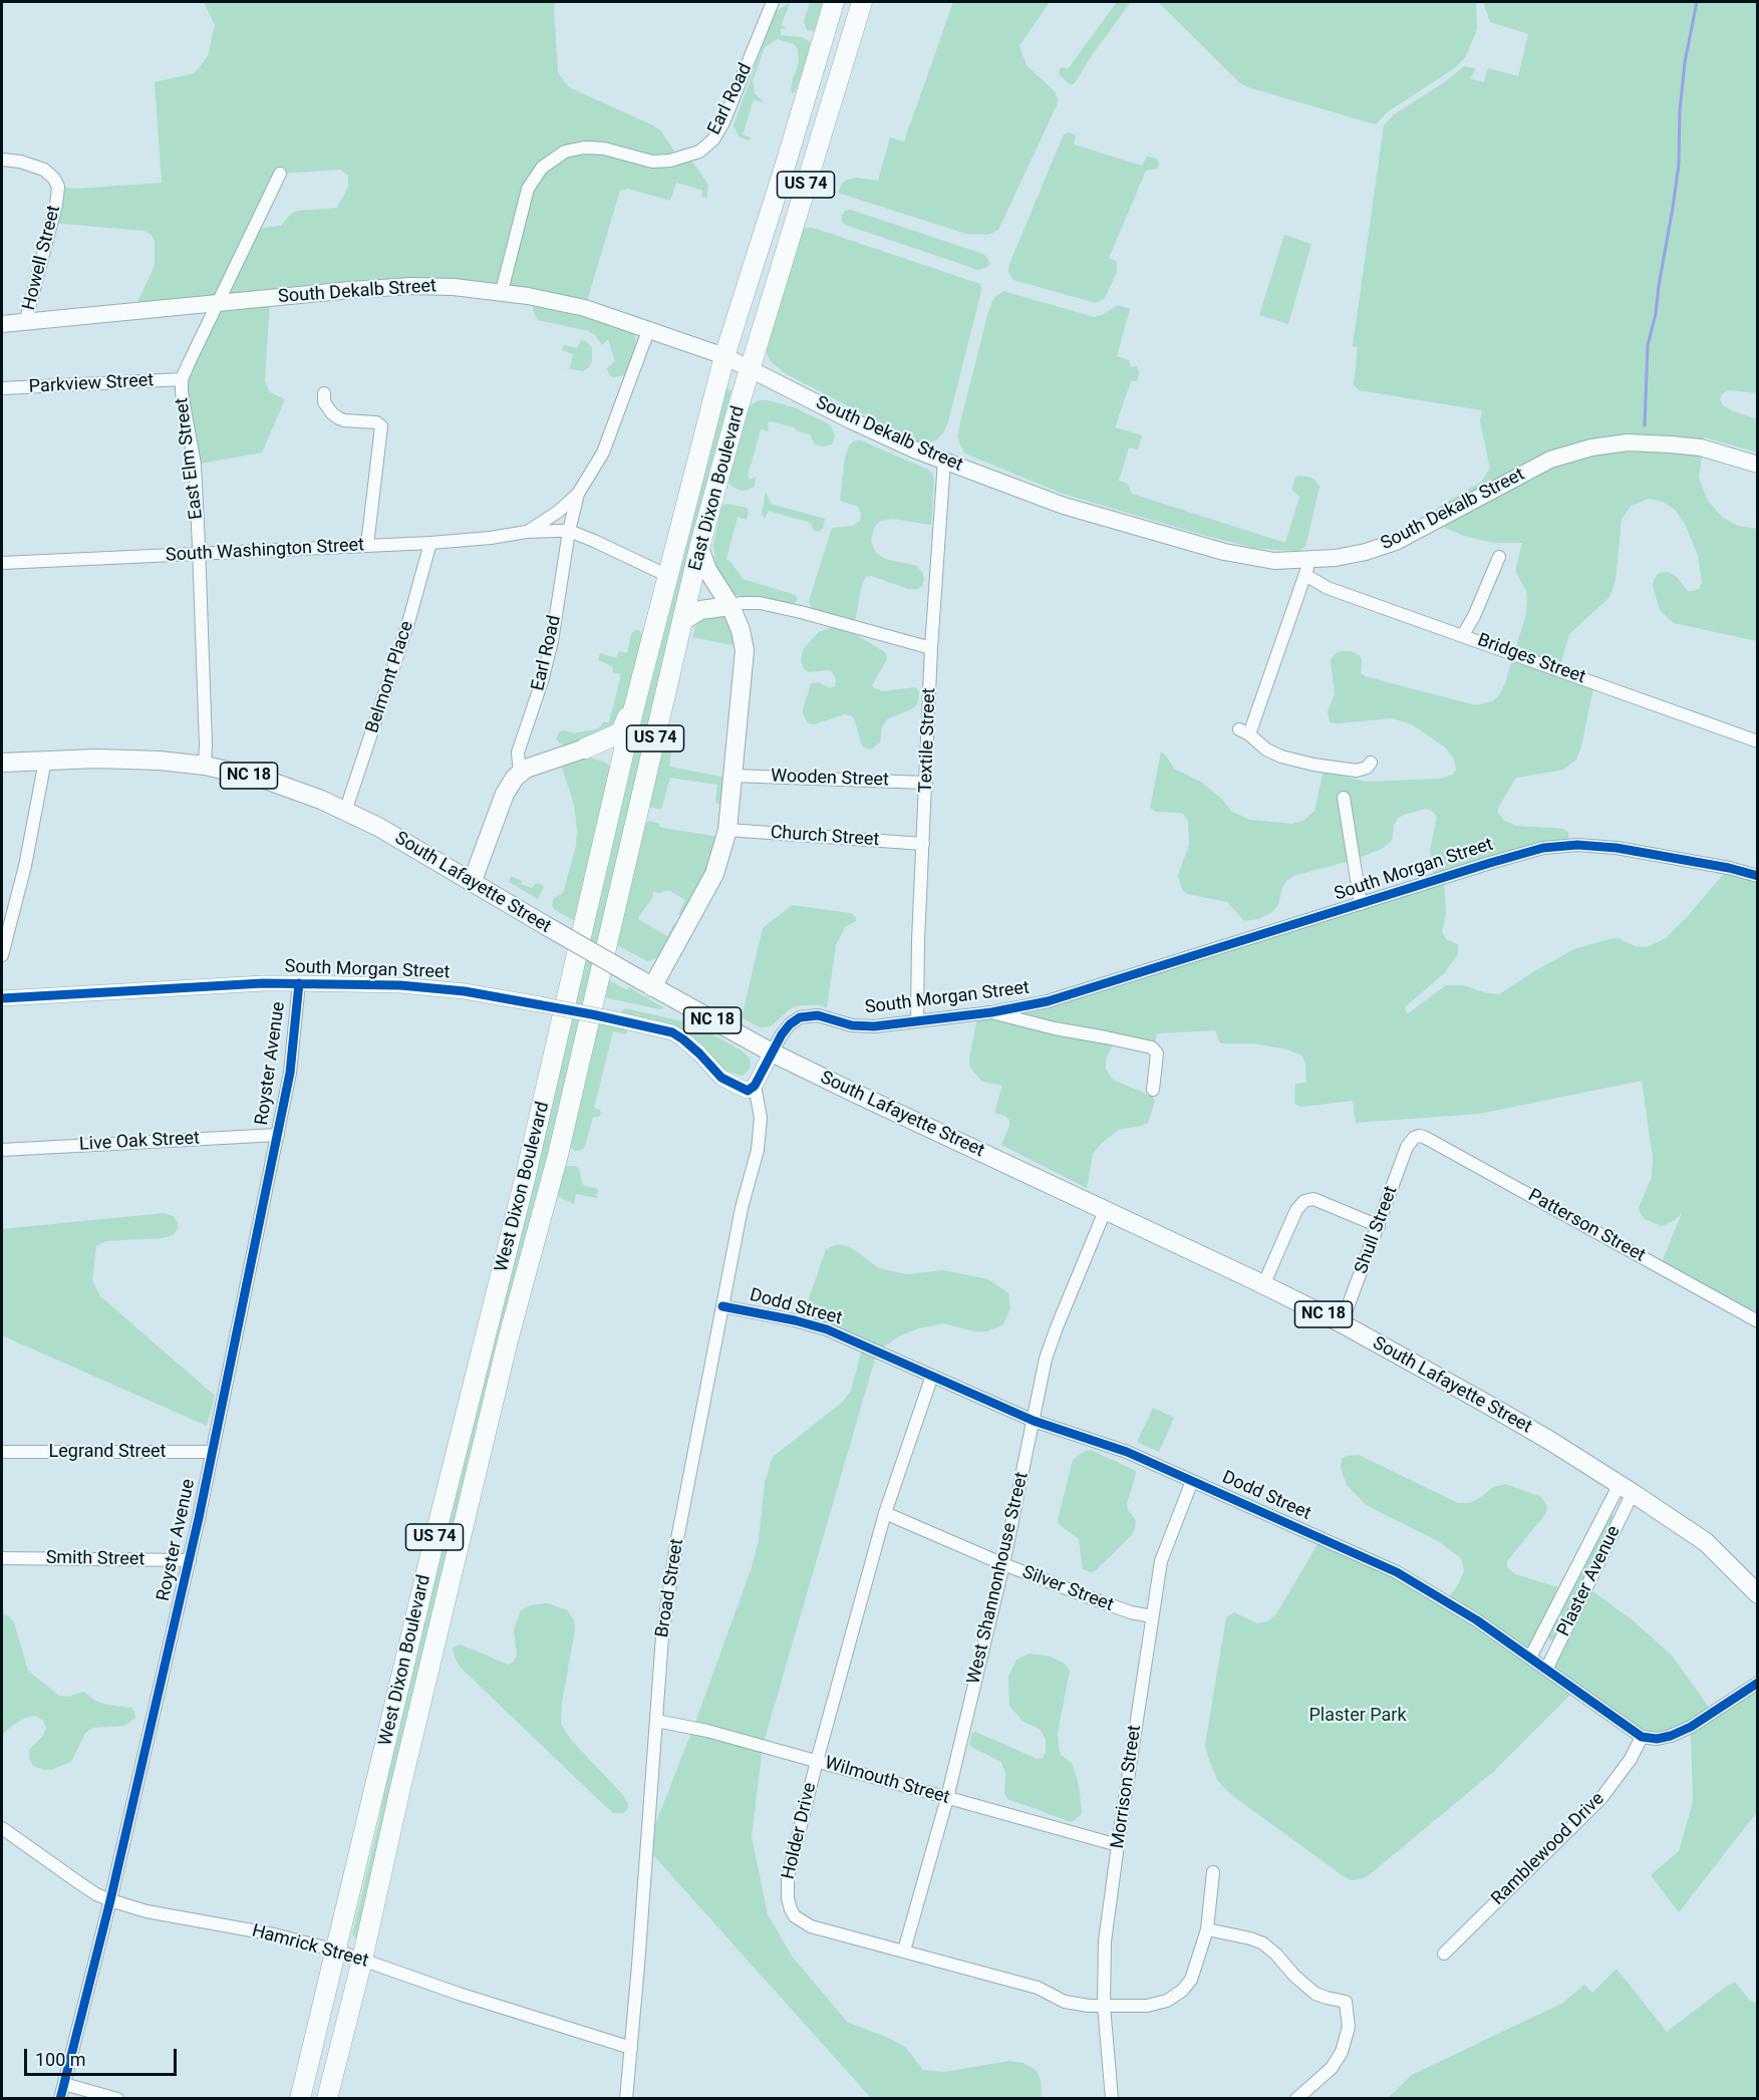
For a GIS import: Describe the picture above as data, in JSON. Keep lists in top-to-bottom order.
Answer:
{
  "streets": {
    "highway": ["US 74", "East Dixon Boulevard", "West Dixon Boulevard"],
    "main road": ["South Dekalb Street", "NC 18", "South Lafayette Street"],
    "street": [
      "Earl Road",
      "Howell Street",
      "Parkview Street",
      "East Elm Street",
      "South Washington Street",
      "Bridges Street",
      "Belmont Place",
      "Textile Street",
      "Wooden Street",
      "Church Street",
      "South Morgan Street",
      "Royster Avenue",
      "Live Oak Street",
      "Patterson Street",
      "Shull Street",
      "Dodd Street",
      "Legrand Street",
      "Smith Street",
      "West Shannonhouse Street",
      "Plaster Avenue",
      "Broad Street",
      "Silver Street",
      "Wilmouth Street",
      "Morrison Street",
      "Holder Drive",
      "Ramblewood Drive",
      "Hamrick Street"
    ]
  },
  "crossings": [
    ["Earl Road", "South Dekalb Street"],
    ["Earl Road", "South Washington Street"],
    ["Howell Street", "South Dekalb Street"],
    ["South Dekalb Street", "East Elm Street"],
    ["South Dekalb Street", "East Dixon Boulevard"],
    ["South Dekalb Street", "Bridges Street"],
    ["South Dekalb Street", "Textile Street"],
    ["Parkview Street", "East Elm Street"],
    ["East Elm Street", "South Washington Street"],
    ["East Elm Street", "South Lafayette Street"],
    ["East Dixon Boulevard", "South Washington Street"],
    ["East Dixon Boulevard", "West Dixon Boulevard"],
    ["South Washington Street", "Belmont Place"],
    ["Belmont Place", "South Lafayette Street"],
    ["Textile Street", "Wooden Street"],
    ["Textile Street", "Church Street"],
    ["Textile Street", "South Morgan Street"],
    ["South Morgan Street", "South Lafayette Street"],
    ["South Morgan Street", "Royster Avenue"],
    ["South Morgan Street", "Broad Street"],
    ["South Lafayette Street", "Shull Street"],
    ["South Lafayette Street", "West Shannonhouse Street"],
    ["South Lafayette Street", "Plaster Avenue"],
    ["Royster Avenue", "Live Oak Street"],
    ["Royster Avenue", "Legrand Street"],
    ["Royster Avenue", "Smith Street"],
    ["Royster Avenue", "Hamrick Street"],
    ["West Dixon Boulevard", "Hamrick Street"],
    ["Patterson Street", "Shull Street"],
    ["Dodd Street", "West Shannonhouse Street"],
    ["Dodd Street", "Plaster Avenue"],
    ["Dodd Street", "Broad Street"],
    ["Dodd Street", "Morrison Street"],
    ["Dodd Street", "Holder Drive"],
    ["Dodd Street", "Ramblewood Drive"],
    ["West Shannonhouse Street", "Silver Street"],
    ["West Shannonhouse Street", "Wilmouth Street"],
    ["West Shannonhouse Street", "Holder Drive"],
    ["Broad Street", "Wilmouth Street"],
    ["Broad Street", "Hamrick Street"],
    ["Silver Street", "Morrison Street"],
    ["Silver Street", "Holder Drive"],
    ["Wilmouth Street", "Morrison Street"],
    ["Wilmouth Street", "Holder Drive"],
    ["Morrison Street", "Holder Drive"]
  ],
  "parks": ["Plaster Park"],
  "scale_bar": "100 m"
}
